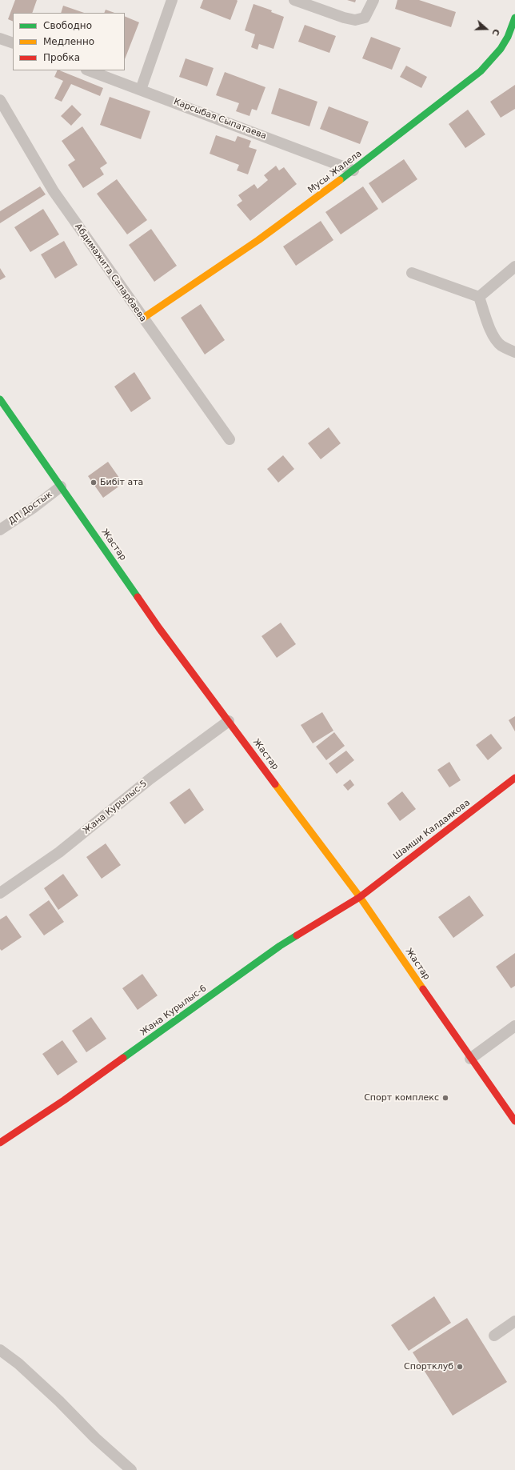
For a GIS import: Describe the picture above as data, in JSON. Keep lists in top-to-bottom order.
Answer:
{
  "streets": {
    "street": [
      "Карсыбая Сыпатаева",
      "Мусы Жалела",
      "Абдимажита Сапарбаева",
      "ДП Достык",
      "Жастар",
      "Жана Курылыс-5",
      "Шамши Калдаякова",
      "Жана Курылыс-6"
    ]
  },
  "crossings": [
    ["Карсыбая Сыпатаева", "Мусы Жалела"],
    ["Мусы Жалела", "Абдимажита Сапарбаева"],
    ["ДП Достык", "Жастар"],
    ["Жастар", "Жана Курылыс-5"],
    ["Жастар", "Шамши Калдаякова"],
    ["Жастар", "Жана Курылыс-6"],
    ["Шамши Калдаякова", "Жана Курылыс-6"]
  ],
  "places": ["Бибіт ата", "Спорт комплекс", "Спортклуб"],
  "legend": ["Свободно", "Медленно", "Пробка"],
  "north": "right"
}
